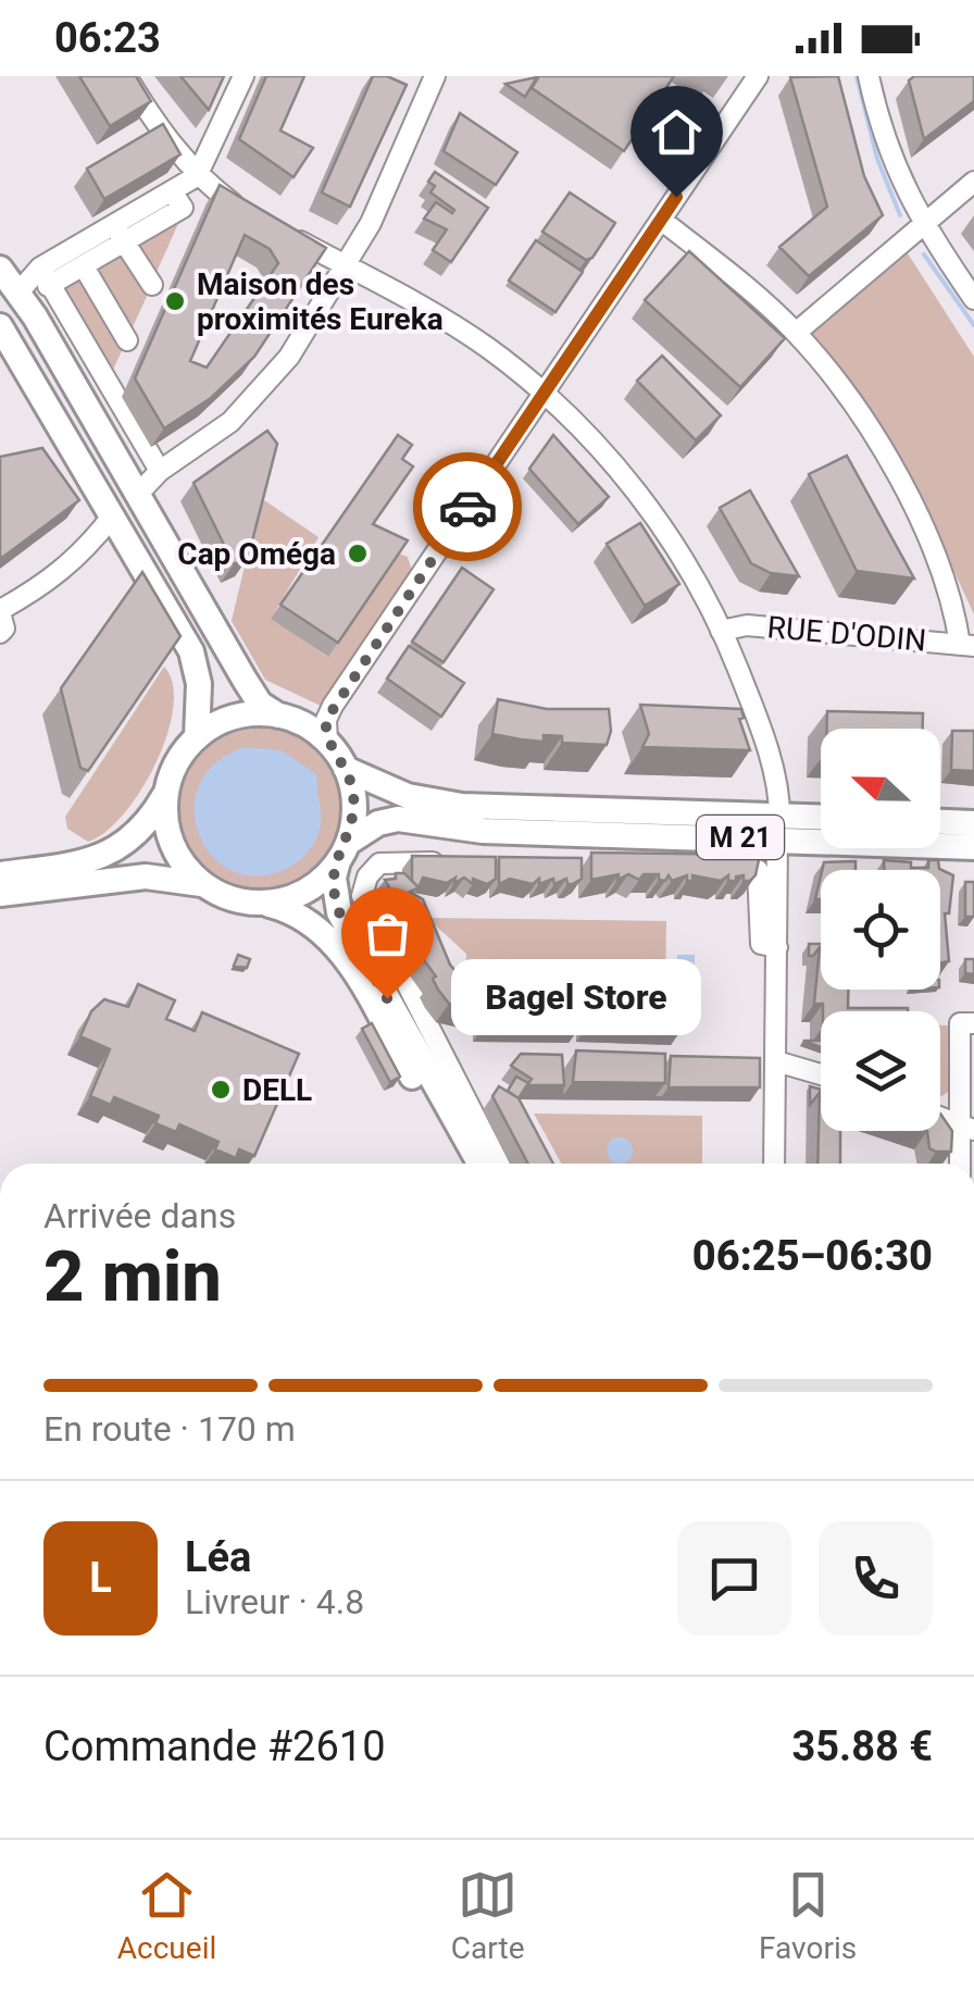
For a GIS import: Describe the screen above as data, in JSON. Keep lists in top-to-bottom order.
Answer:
{
  "streets": {
    "main road": ["M 21"],
    "street": ["RUE D'ODIN"]
  },
  "places": [
    "Maison des proximités Eureka",
    "Cap Oméga",
    "Bagel Store",
    "DELL"
  ],
  "north": "left",
  "page": {
    "status": "06:23",
    "bubble": "Bagel Store",
    "heading": ["2 min", "Arrivée dans", "06:25–06:30"],
    "panel": [
      "Léa",
      "Livreur · 4.8",
      "Commande #2610",
      "35.88 €"
    ],
    "bar": "En route · 170 m",
    "round": "L",
    "tabs": ["Accueil", "Carte", "Favoris"]
  }
}
